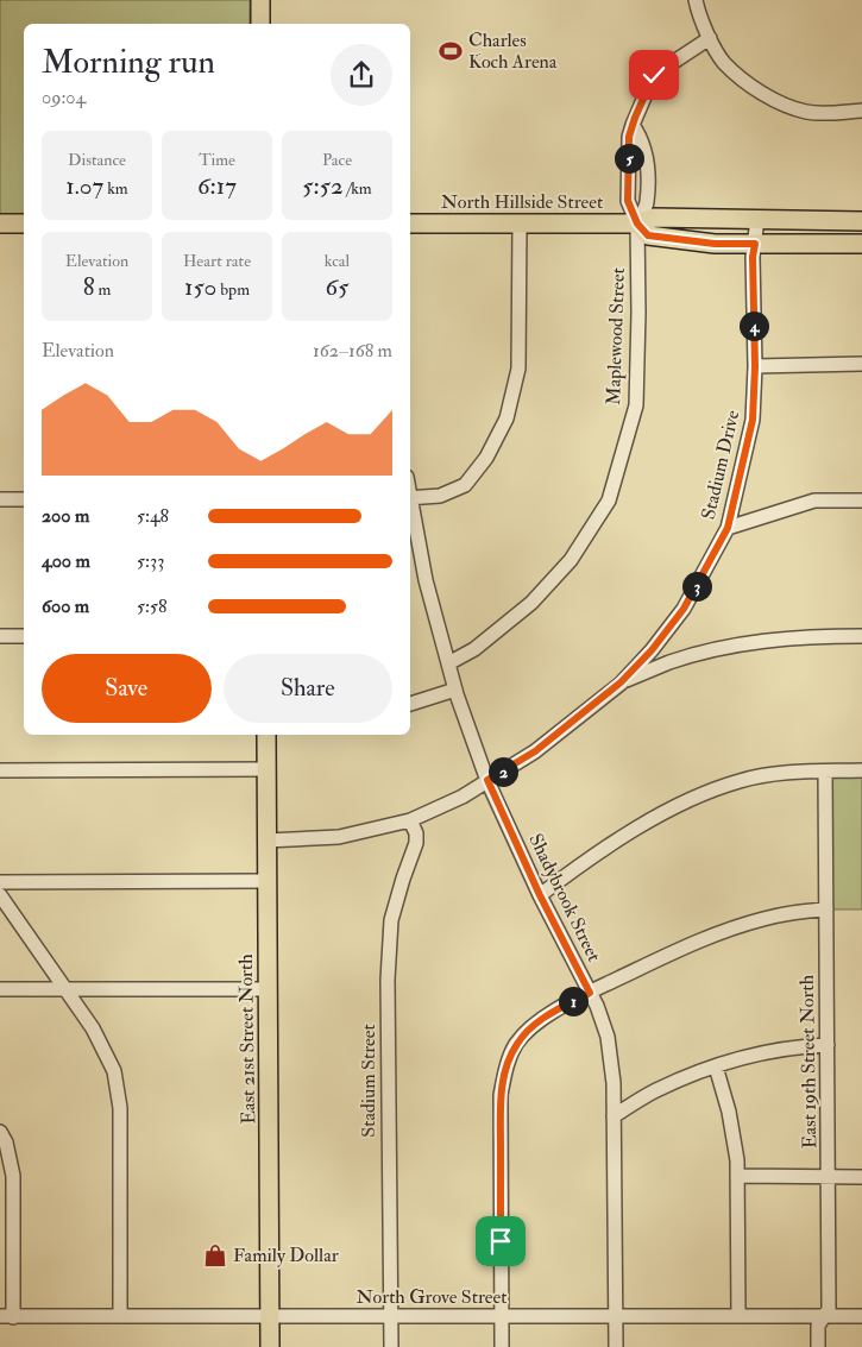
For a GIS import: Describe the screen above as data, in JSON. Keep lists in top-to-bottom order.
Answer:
{
  "streets": {
    "main road": ["North Hillside Street", "East 21st Street North"],
    "street": [
      "Maplewood Street",
      "Stadium Drive",
      "Shadybrook Street",
      "East 19th Street North",
      "Stadium Street",
      "North Grove Street"
    ]
  },
  "crossings": [
    ["North Hillside Street", "Maplewood Street"],
    ["North Hillside Street", "Stadium Drive"],
    ["Maplewood Street", "Shadybrook Street"],
    ["Stadium Drive", "Shadybrook Street"],
    ["Stadium Drive", "East 21st Street North"],
    ["Stadium Drive", "Stadium Street"],
    ["Shadybrook Street", "North Grove Street"],
    ["East 21st Street North", "North Grove Street"],
    ["East 19th Street North", "North Grove Street"],
    ["Stadium Street", "North Grove Street"]
  ],
  "places": {
    "sports": ["Charles Koch Arena"],
    "shop": ["Family Dollar"]
  },
  "page": {
    "heading": ["Morning run", "09:04"],
    "stats": [
      ["Distance", "1.07 km"],
      ["Time", "6:17"],
      ["Pace", "5:52 /km"],
      ["Elevation", "8 m"],
      ["Heart rate", "150 bpm"],
      ["kcal", "65"]
    ],
    "pins": [
      "5",
      "4",
      "3",
      "2",
      "1"
    ],
    "chart": ["Elevation", "162–168 m"],
    "list": [
      {
        "name": "200 m",
        "note": "5:48"
      },
      {
        "name": "400 m",
        "note": "5:33"
      },
      {
        "name": "600 m",
        "note": "5:58"
      }
    ],
    "buttons": ["Save", "Share"]
  }
}
